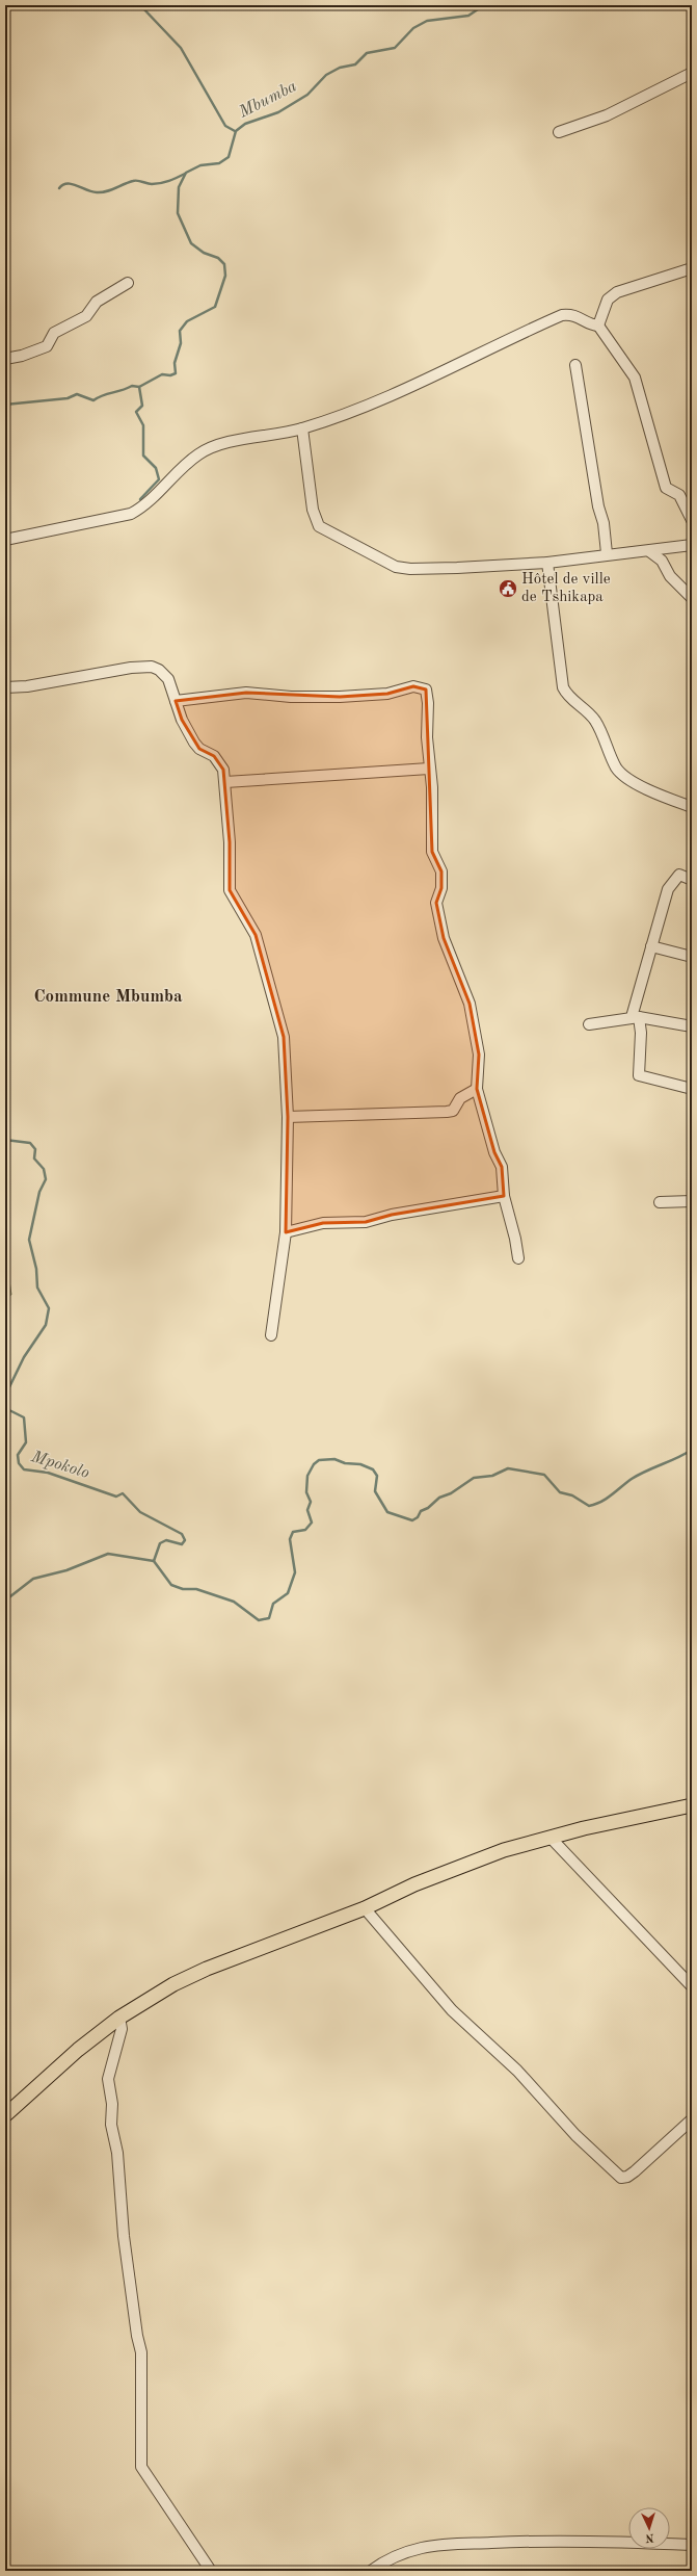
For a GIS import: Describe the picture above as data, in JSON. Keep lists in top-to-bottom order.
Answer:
{
  "districts": ["Commune Mbumba"],
  "water": ["Mbumba", "Mpokolo"],
  "places": {
    "public building": ["Hôtel de ville de Tshikapa"]
  },
  "north": "bottom"
}
